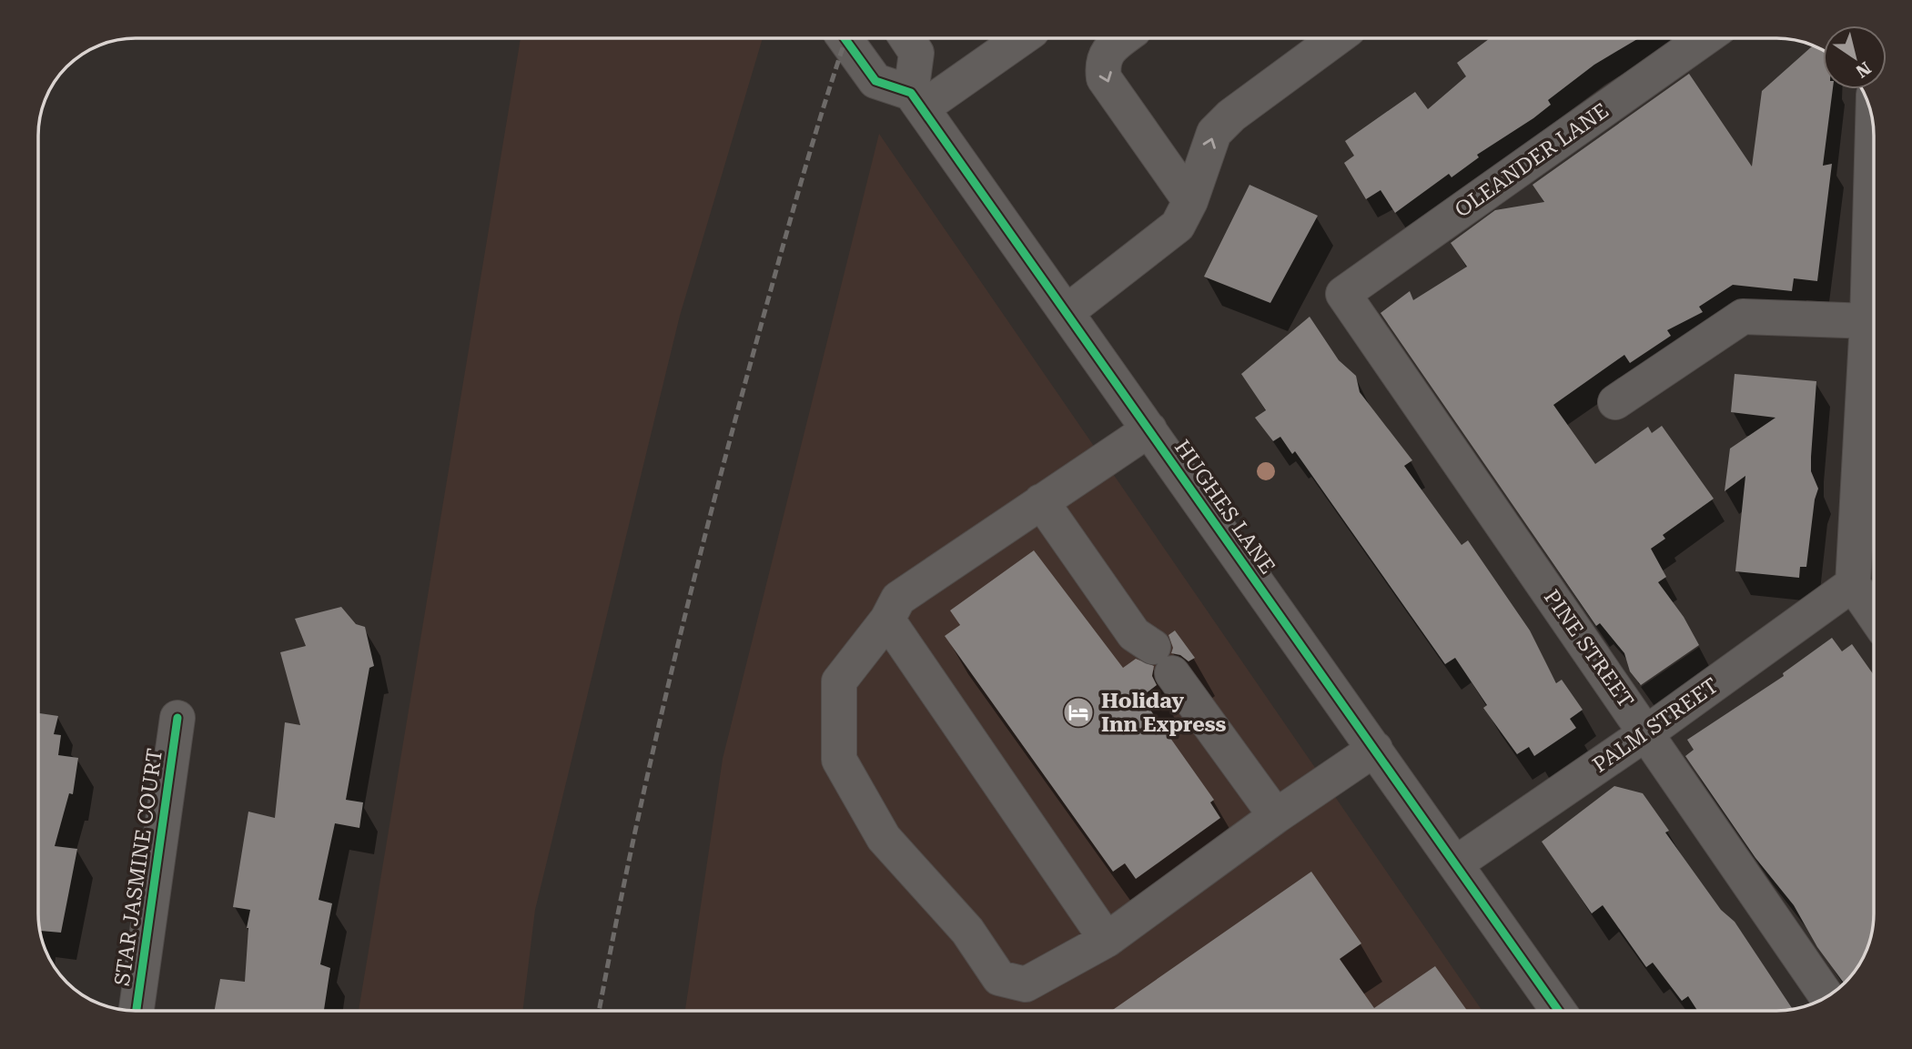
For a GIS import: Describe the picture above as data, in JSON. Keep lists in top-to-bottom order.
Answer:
{
  "streets": {
    "street": [
      "OLEANDER LANE",
      "HUGHES LANE",
      "PINE STREET",
      "PALM STREET",
      "STAR JASMINE COURT"
    ]
  },
  "crossings": [
    ["OLEANDER LANE", "PINE STREET"],
    ["HUGHES LANE", "PALM STREET"],
    ["PINE STREET", "PALM STREET"]
  ],
  "places": {
    "hotel": ["Holiday Inn Express"]
  },
  "north": "bottom right"
}
